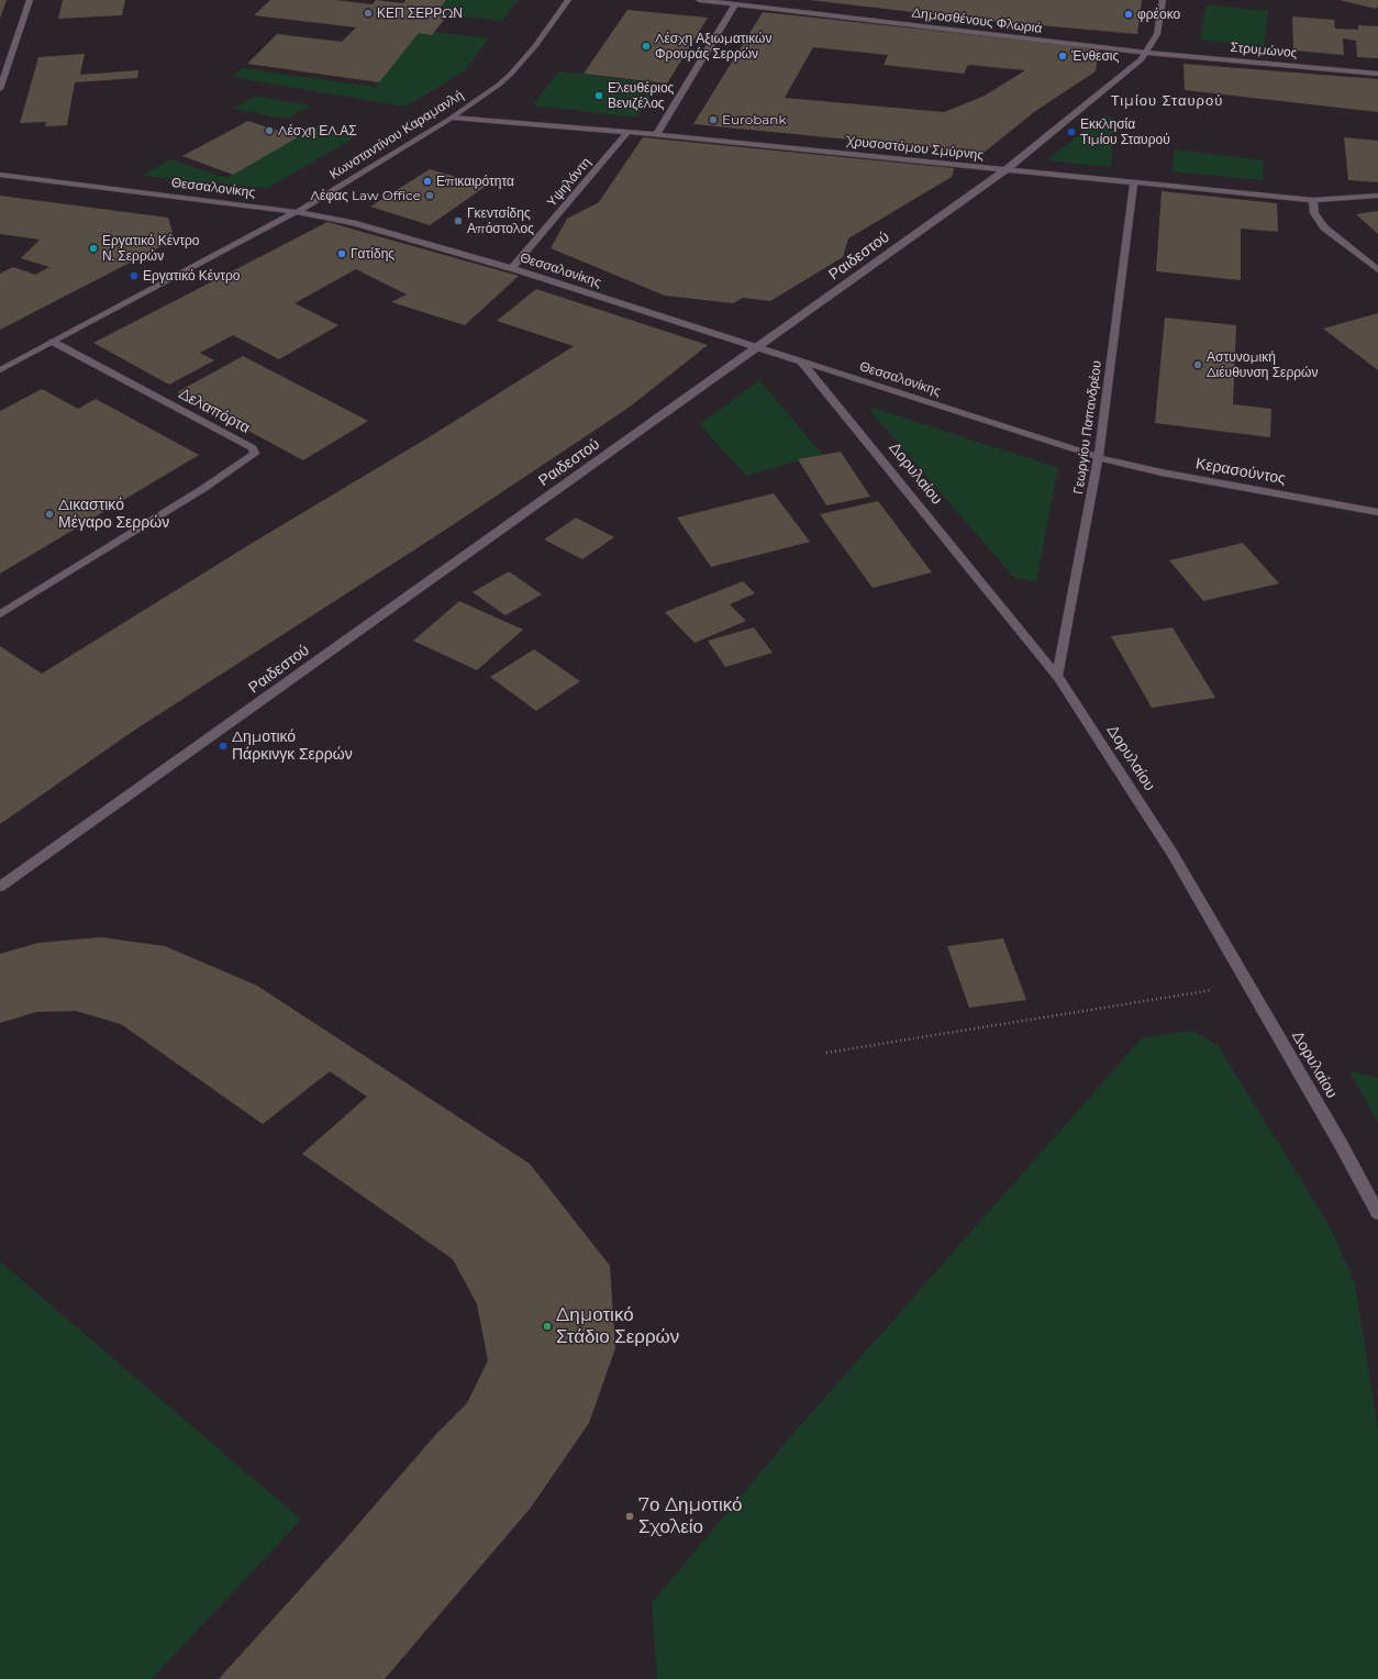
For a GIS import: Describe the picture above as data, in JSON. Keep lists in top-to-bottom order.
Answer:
{
  "streets": {
    "street": [
      "Δημοσθένους Φλωριά",
      "Στρυμώνος",
      "Κωνσταντίνου Καραμανλή",
      "Χρυσοστόμου Σμύρνης",
      "Υψηλάντη",
      "Θεσσαλονίκης",
      "Ραιδεστού",
      "Δελαπόρτα",
      "Γεωργίου Παπανδρέου",
      "Κερασούντος",
      "Δορυλαίου"
    ]
  },
  "crossings": [
    ["Δημοσθένους Φλωριά", "Στρυμώνος"],
    ["Δημοσθένους Φλωριά", "Ραιδεστού"],
    ["Στρυμώνος", "Ραιδεστού"],
    ["Κωνσταντίνου Καραμανλή", "Χρυσοστόμου Σμύρνης"],
    ["Κωνσταντίνου Καραμανλή", "Θεσσαλονίκης"],
    ["Κωνσταντίνου Καραμανλή", "Δελαπόρτα"],
    ["Χρυσοστόμου Σμύρνης", "Υψηλάντη"],
    ["Χρυσοστόμου Σμύρνης", "Ραιδεστού"],
    ["Χρυσοστόμου Σμύρνης", "Γεωργίου Παπανδρέου"],
    ["Υψηλάντη", "Θεσσαλονίκης"],
    ["Θεσσαλονίκης", "Ραιδεστού"],
    ["Θεσσαλονίκης", "Γεωργίου Παπανδρέου"],
    ["Θεσσαλονίκης", "Κερασούντος"],
    ["Θεσσαλονίκης", "Δορυλαίου"],
    ["Γεωργίου Παπανδρέου", "Κερασούντος"],
    ["Γεωργίου Παπανδρέου", "Δορυλαίου"]
  ],
  "districts": ["Τιμίου Σταυρού"],
  "places": [
    "ΚΕΠ ΣΕΡΡΩΝ",
    "φρέοκο",
    "Λέσχη Αξιωματικών Φρουράς Σερρών",
    "Ένθεσις",
    "Ελευθέριος Βενιζέλος",
    "Eurobank",
    "Λέσχη ΕΛ.ΑΣ",
    "Εκκλησία Τιμίου Σταυρού",
    "Επικαιρότητα",
    "Λέφας Law Office",
    "Γκεντσίδης Απόστολος",
    "Εργατικό Κέντρο Ν. Σερρών",
    "Γατίδης",
    "Εργατικό Κέντρο",
    "Αστυνομική Διέυθυνση Σερρών",
    "Δικαστικό Μέγαρο Σερρών",
    "Δημοτικό Πάρκινγκ Σερρών",
    "Δημοτικό Στάδιο Σερρών",
    "7ο Δημοτικό Σχολείο"
  ]
}
